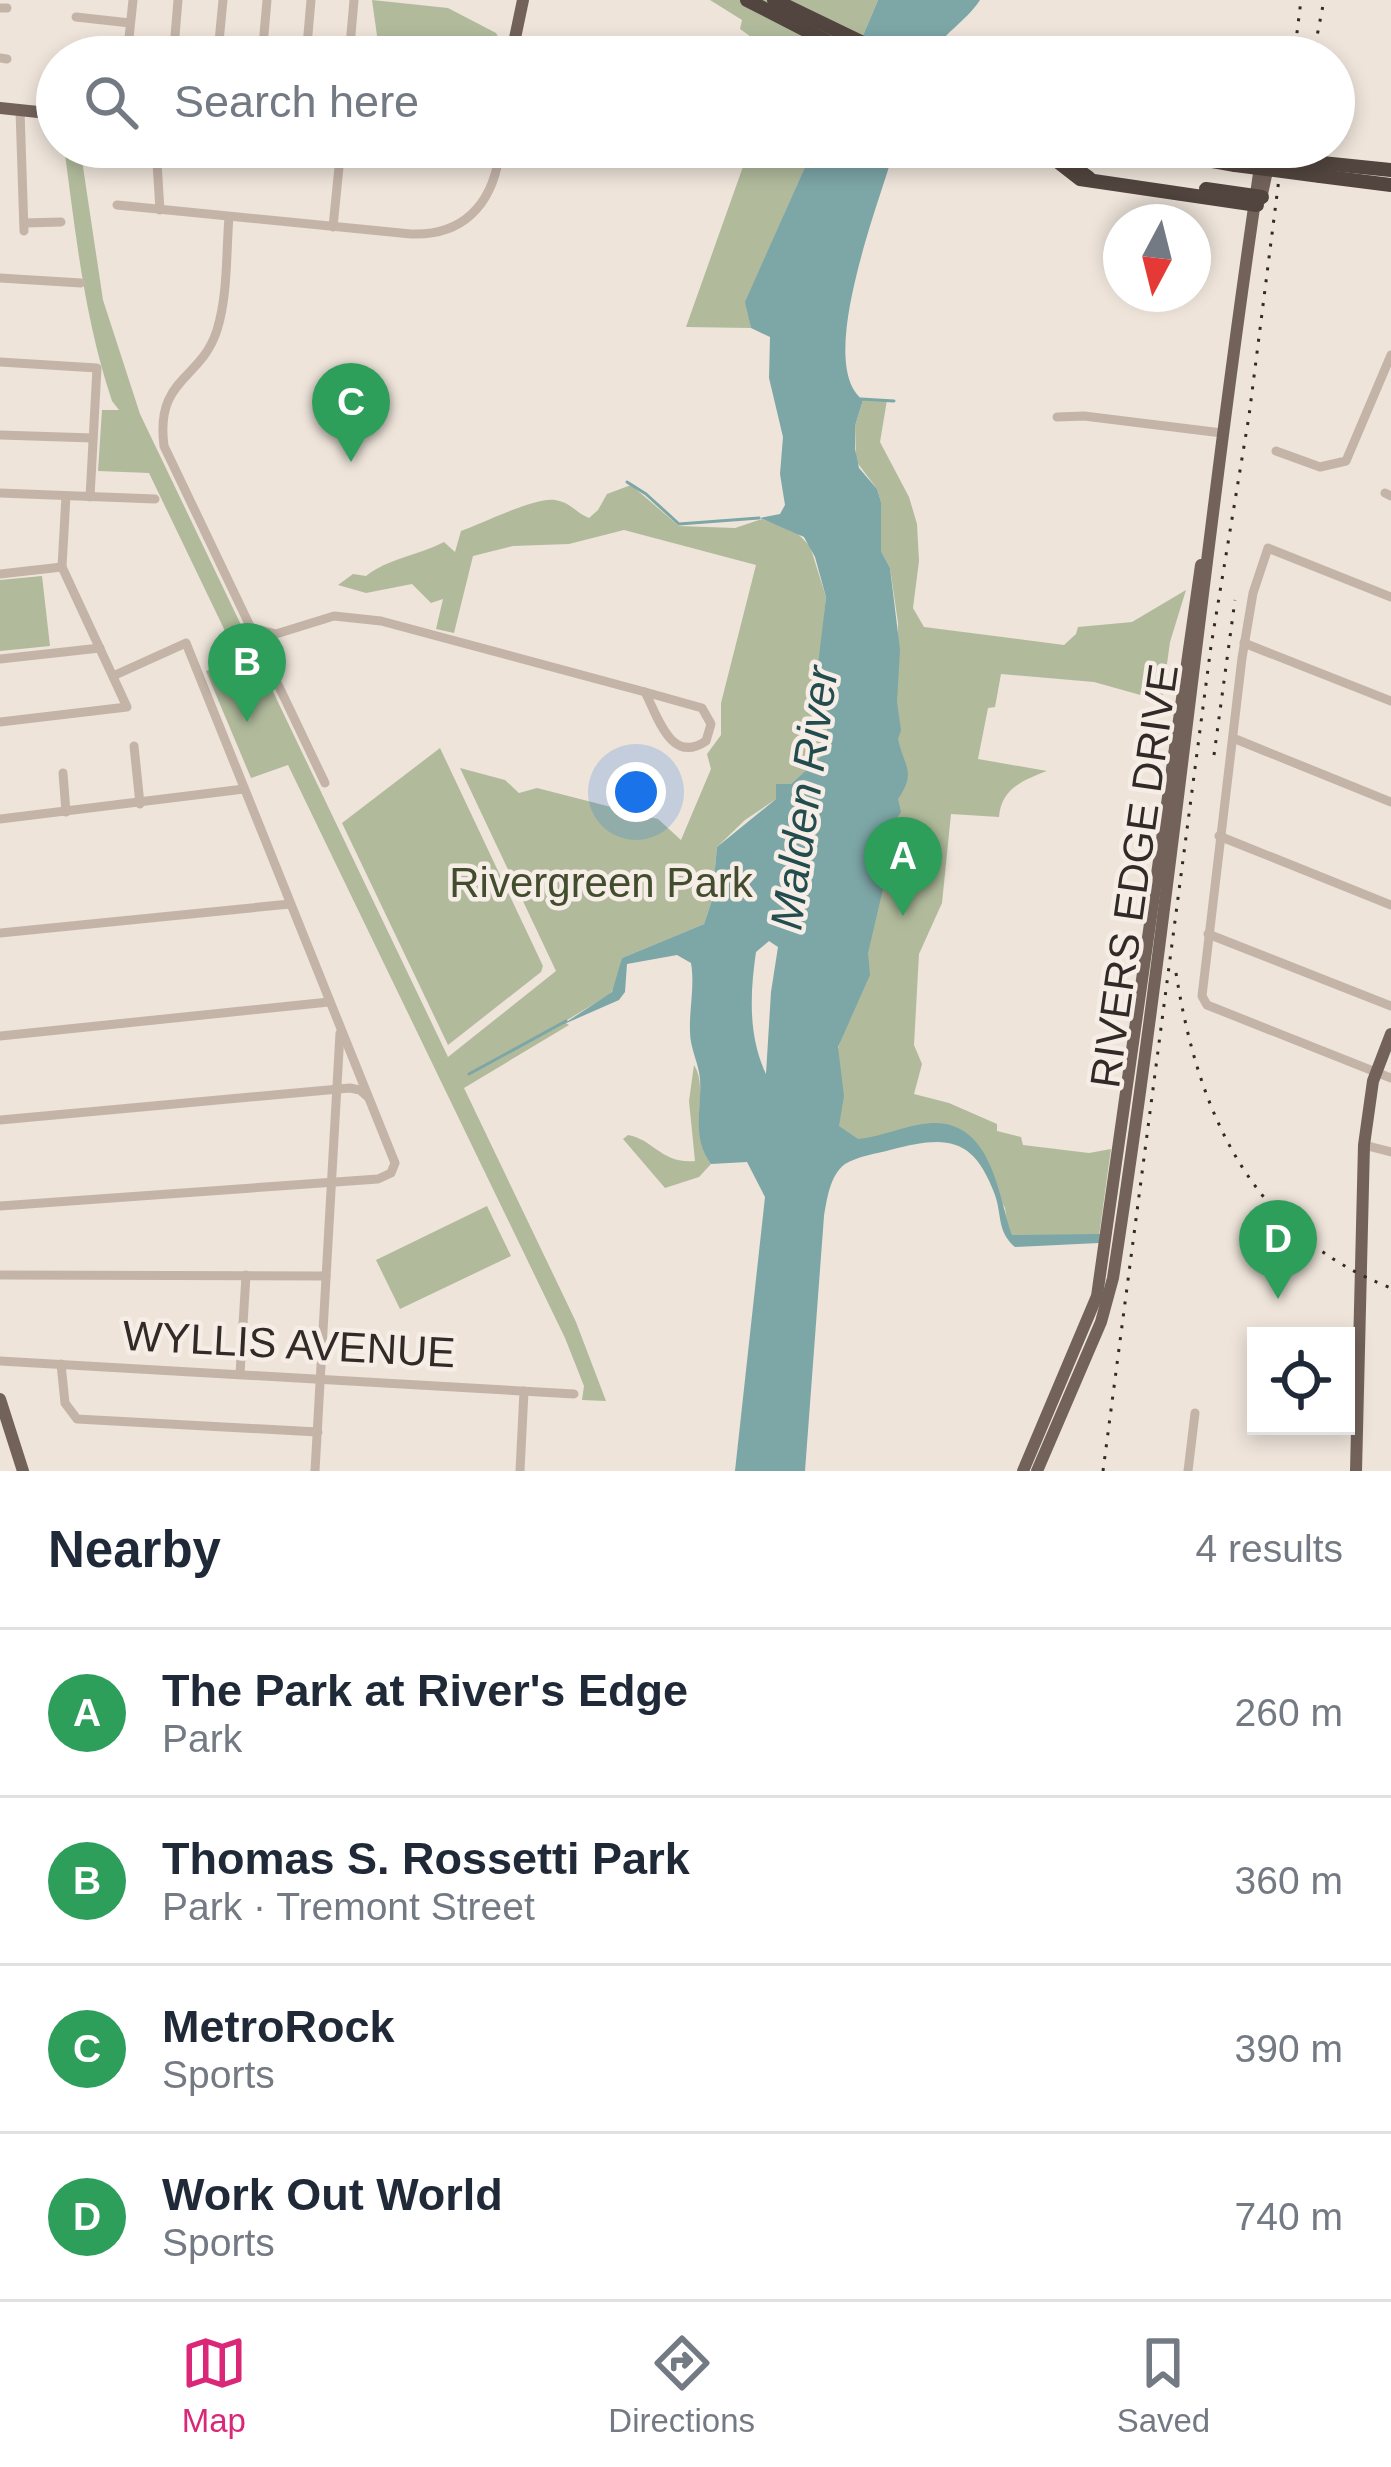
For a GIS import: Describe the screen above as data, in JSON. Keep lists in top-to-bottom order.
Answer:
{
  "streets": {
    "main road": ["RIVERS EDGE DRIVE"],
    "street": ["WYLLIS AVENUE"]
  },
  "water": ["Malden River"],
  "parks": ["Rivergreen Park"],
  "north": "bottom",
  "page": {
    "search": "Search here",
    "pins": [
      "C",
      "B",
      "A",
      "D"
    ],
    "heading": ["Nearby", "4 results"],
    "list": [
      {
        "mark": "A",
        "name": "The Park at River's Edge",
        "note": "Park",
        "value": "260 m"
      },
      {
        "mark": "B",
        "name": "Thomas S. Rossetti Park",
        "note": "Park · Tremont Street",
        "value": "360 m"
      },
      {
        "mark": "C",
        "name": "MetroRock",
        "note": "Sports",
        "value": "390 m"
      },
      {
        "mark": "D",
        "name": "Work Out World",
        "note": "Sports",
        "value": "740 m"
      }
    ],
    "nav": ["Map", "Directions", "Saved"]
  }
}
